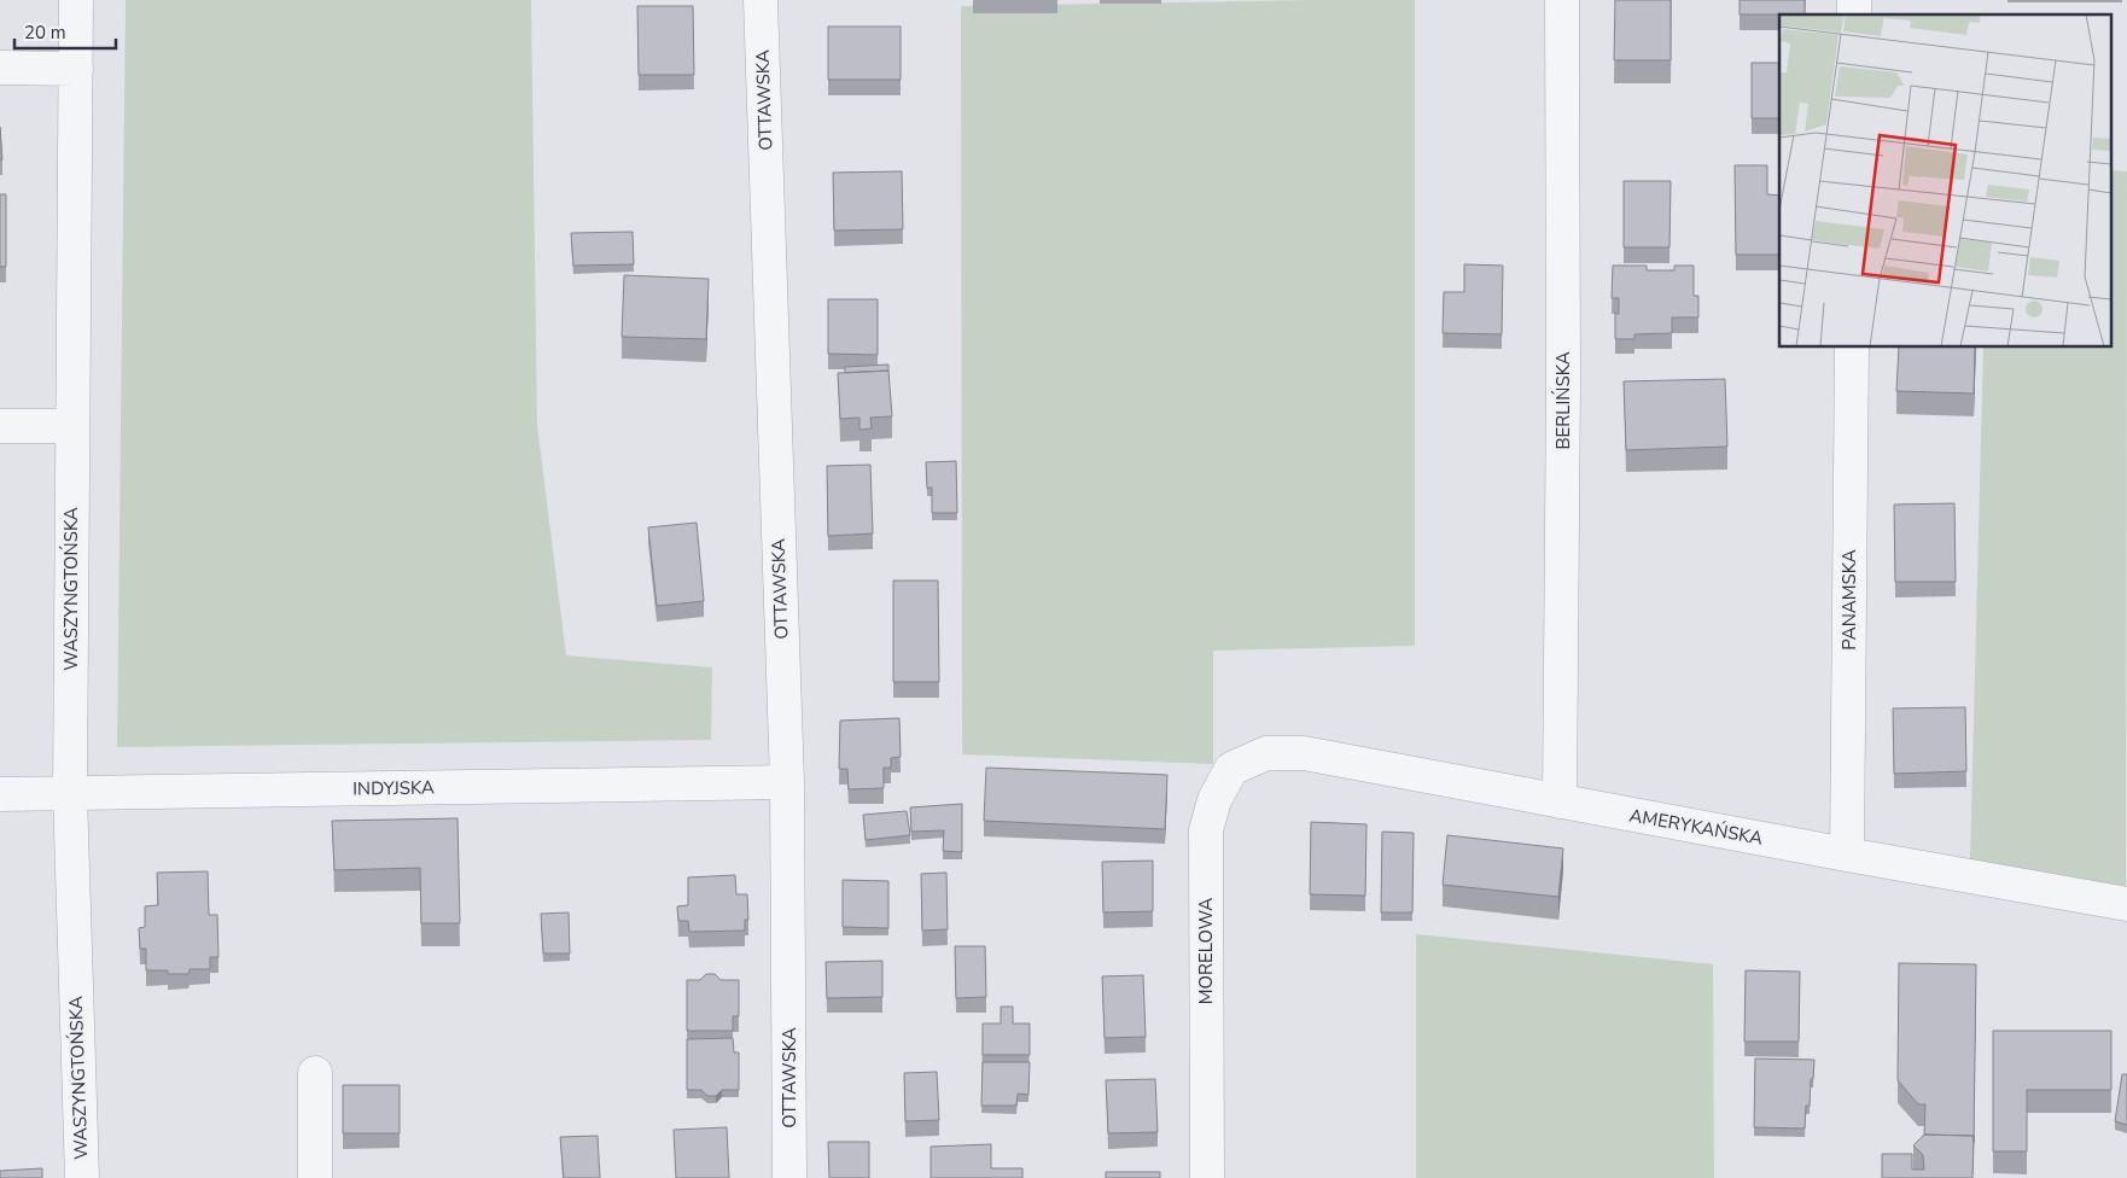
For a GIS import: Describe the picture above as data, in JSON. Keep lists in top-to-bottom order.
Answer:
{
  "streets": {
    "street": [
      "OTTAWSKA",
      "BERLIŃSKA",
      "WASZYNGTOŃSKA",
      "PANAMSKA",
      "INDYJSKA",
      "AMERYKAŃSKA",
      "MORELOWA"
    ]
  },
  "crossings": [
    ["OTTAWSKA", "INDYJSKA"],
    ["BERLIŃSKA", "AMERYKAŃSKA"],
    ["WASZYNGTOŃSKA", "INDYJSKA"],
    ["PANAMSKA", "AMERYKAŃSKA"],
    ["AMERYKAŃSKA", "MORELOWA"]
  ],
  "scale_bar": "20 m"
}
